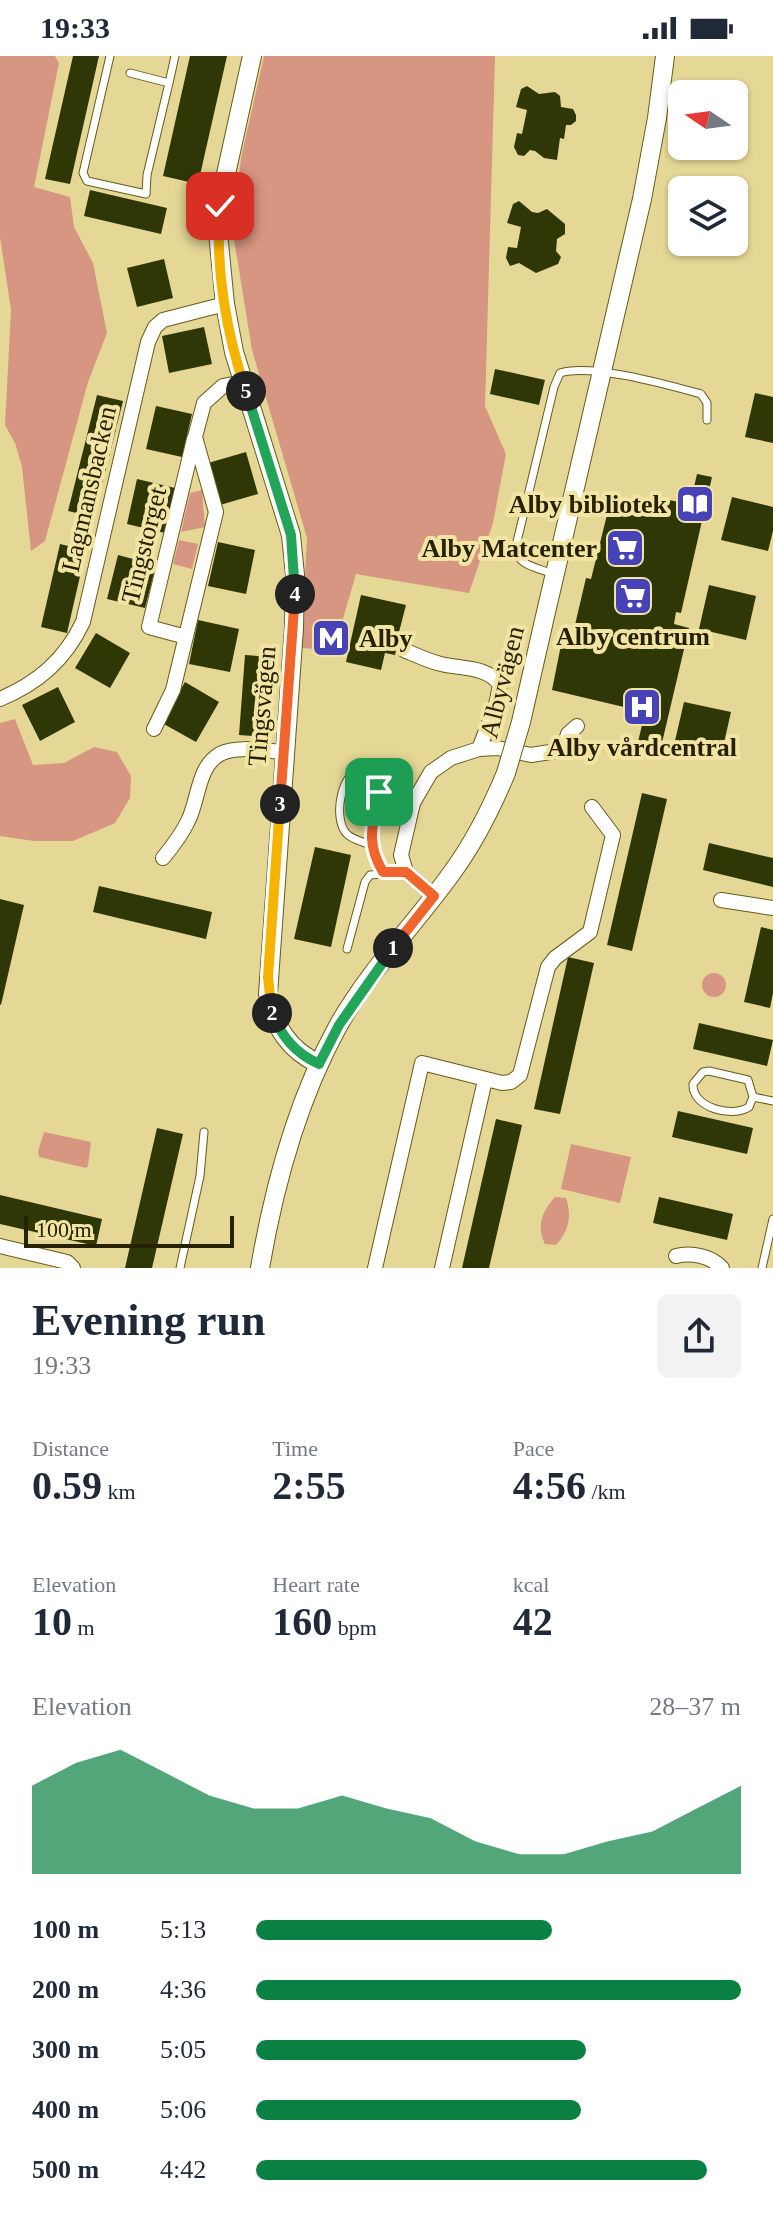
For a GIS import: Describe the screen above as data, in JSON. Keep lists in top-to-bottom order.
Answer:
{
  "streets": {
    "street": [
      "Lagmansbacken",
      "Tingstorget",
      "Albyvägen",
      "Tingsvägen"
    ]
  },
  "crossings": [
    ["Lagmansbacken", "Tingsvägen"],
    ["Tingstorget", "Tingsvägen"],
    ["Albyvägen", "Tingsvägen"]
  ],
  "places": {
    "library": ["Alby bibliotek"],
    "supermarket": ["Alby Matcenter", "Alby centrum"],
    "metro station": ["Alby"],
    "hospital": ["Alby vårdcentral"]
  },
  "scale_bar": "100 m",
  "north": "left",
  "page": {
    "status": "19:33",
    "pins": [
      "5",
      "4",
      "3",
      "1",
      "2"
    ],
    "scale": "100 m",
    "heading": ["Evening run", "19:33"],
    "stats": [
      ["Distance", "0.59 km"],
      ["Time", "2:55"],
      ["Pace", "4:56 /km"],
      ["Elevation", "10 m"],
      ["Heart rate", "160 bpm"],
      ["kcal", "42"]
    ],
    "chart": ["Elevation", "28–37 m"],
    "list": [
      {
        "name": "100 m",
        "note": "5:13"
      },
      {
        "name": "200 m",
        "note": "4:36"
      },
      {
        "name": "300 m",
        "note": "5:05"
      },
      {
        "name": "400 m",
        "note": "5:06"
      },
      {
        "name": "500 m",
        "note": "4:42"
      }
    ]
  }
}
